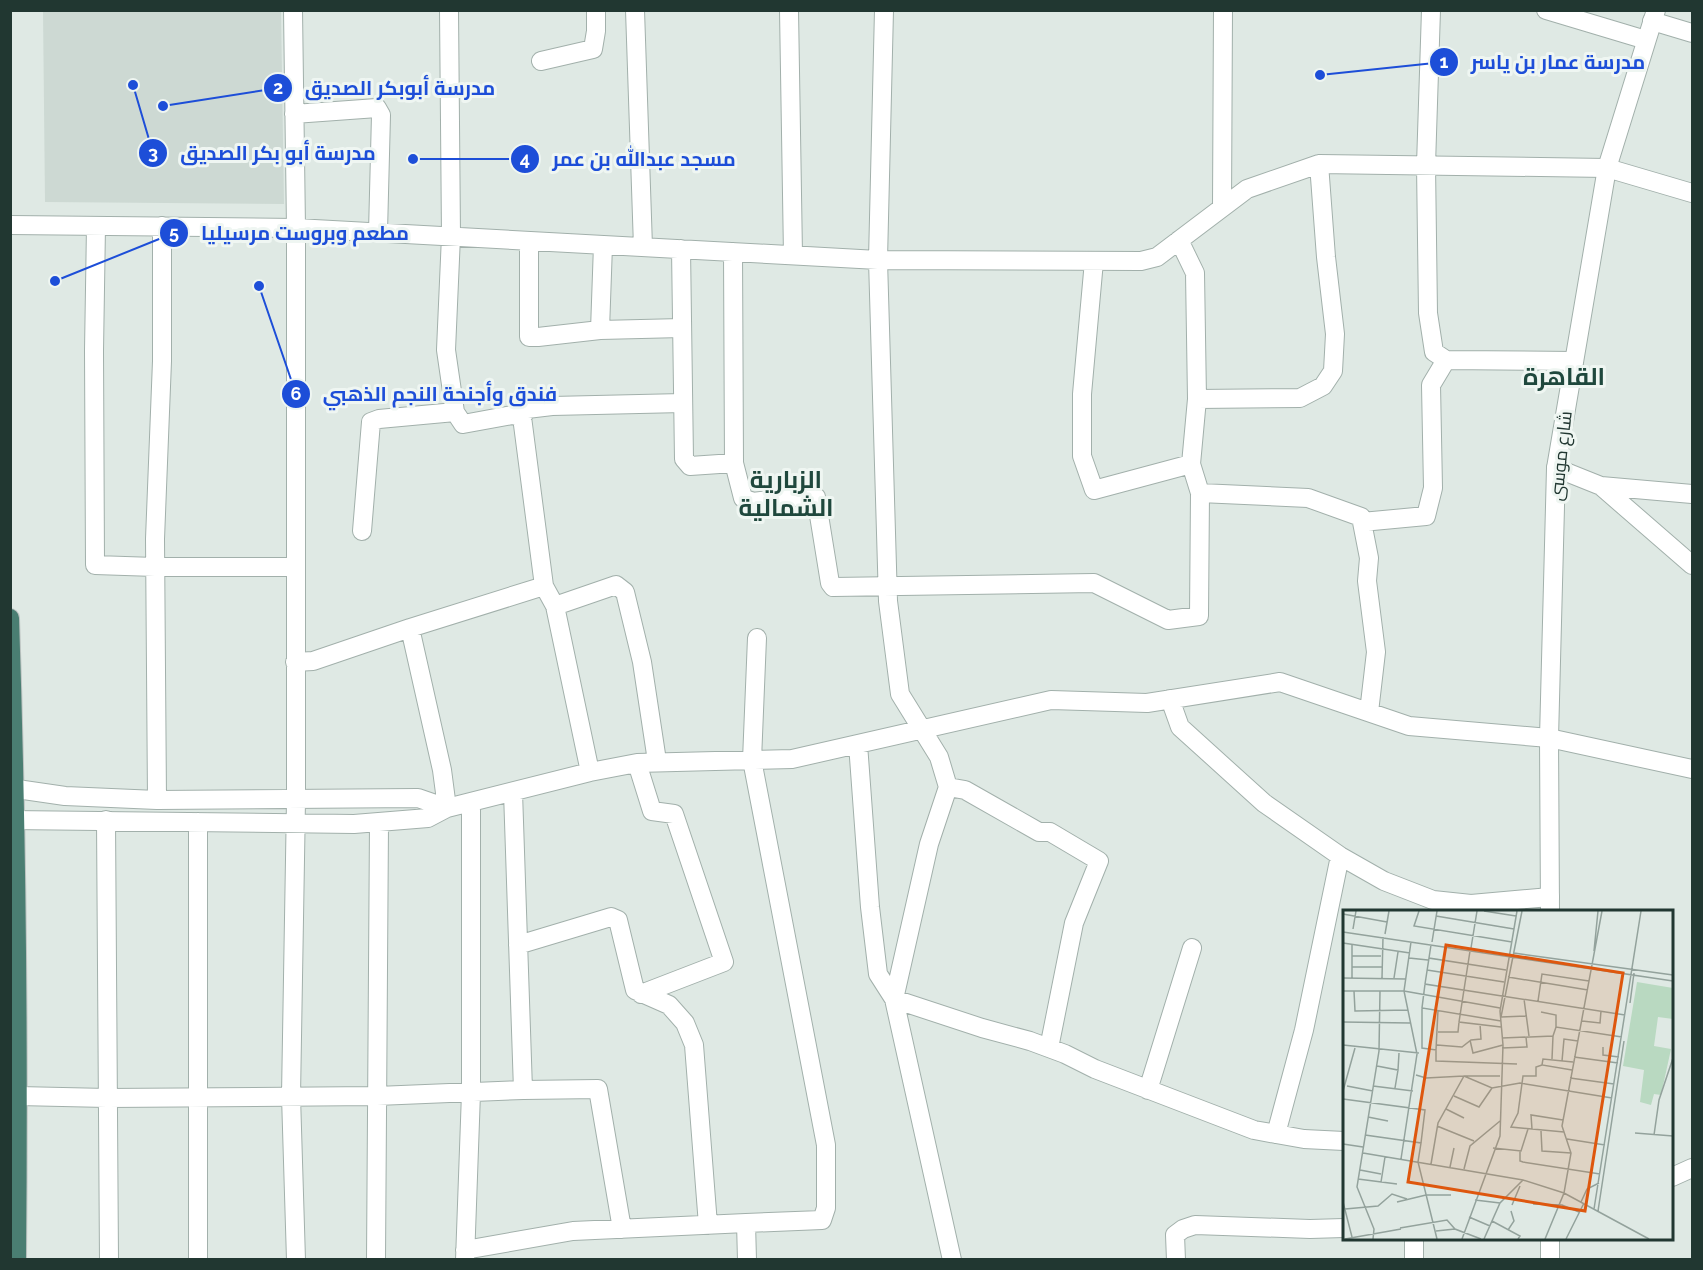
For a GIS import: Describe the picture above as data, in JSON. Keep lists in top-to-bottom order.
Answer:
{
  "streets": {
    "street": ["شارع موسى"]
  },
  "districts": ["القاهرة", "الزبارية الشمالية"],
  "places": [
    "مدرسة عمار بن ياسر",
    "مدرسة أبو بكر الصديق",
    "مدرسة أبوبكر الصديق",
    "مسجد عبدالله بن عمر",
    "مطعم وبروست مرسيليا",
    "فندق وأجنحة النجم الذهبي"
  ]
}
